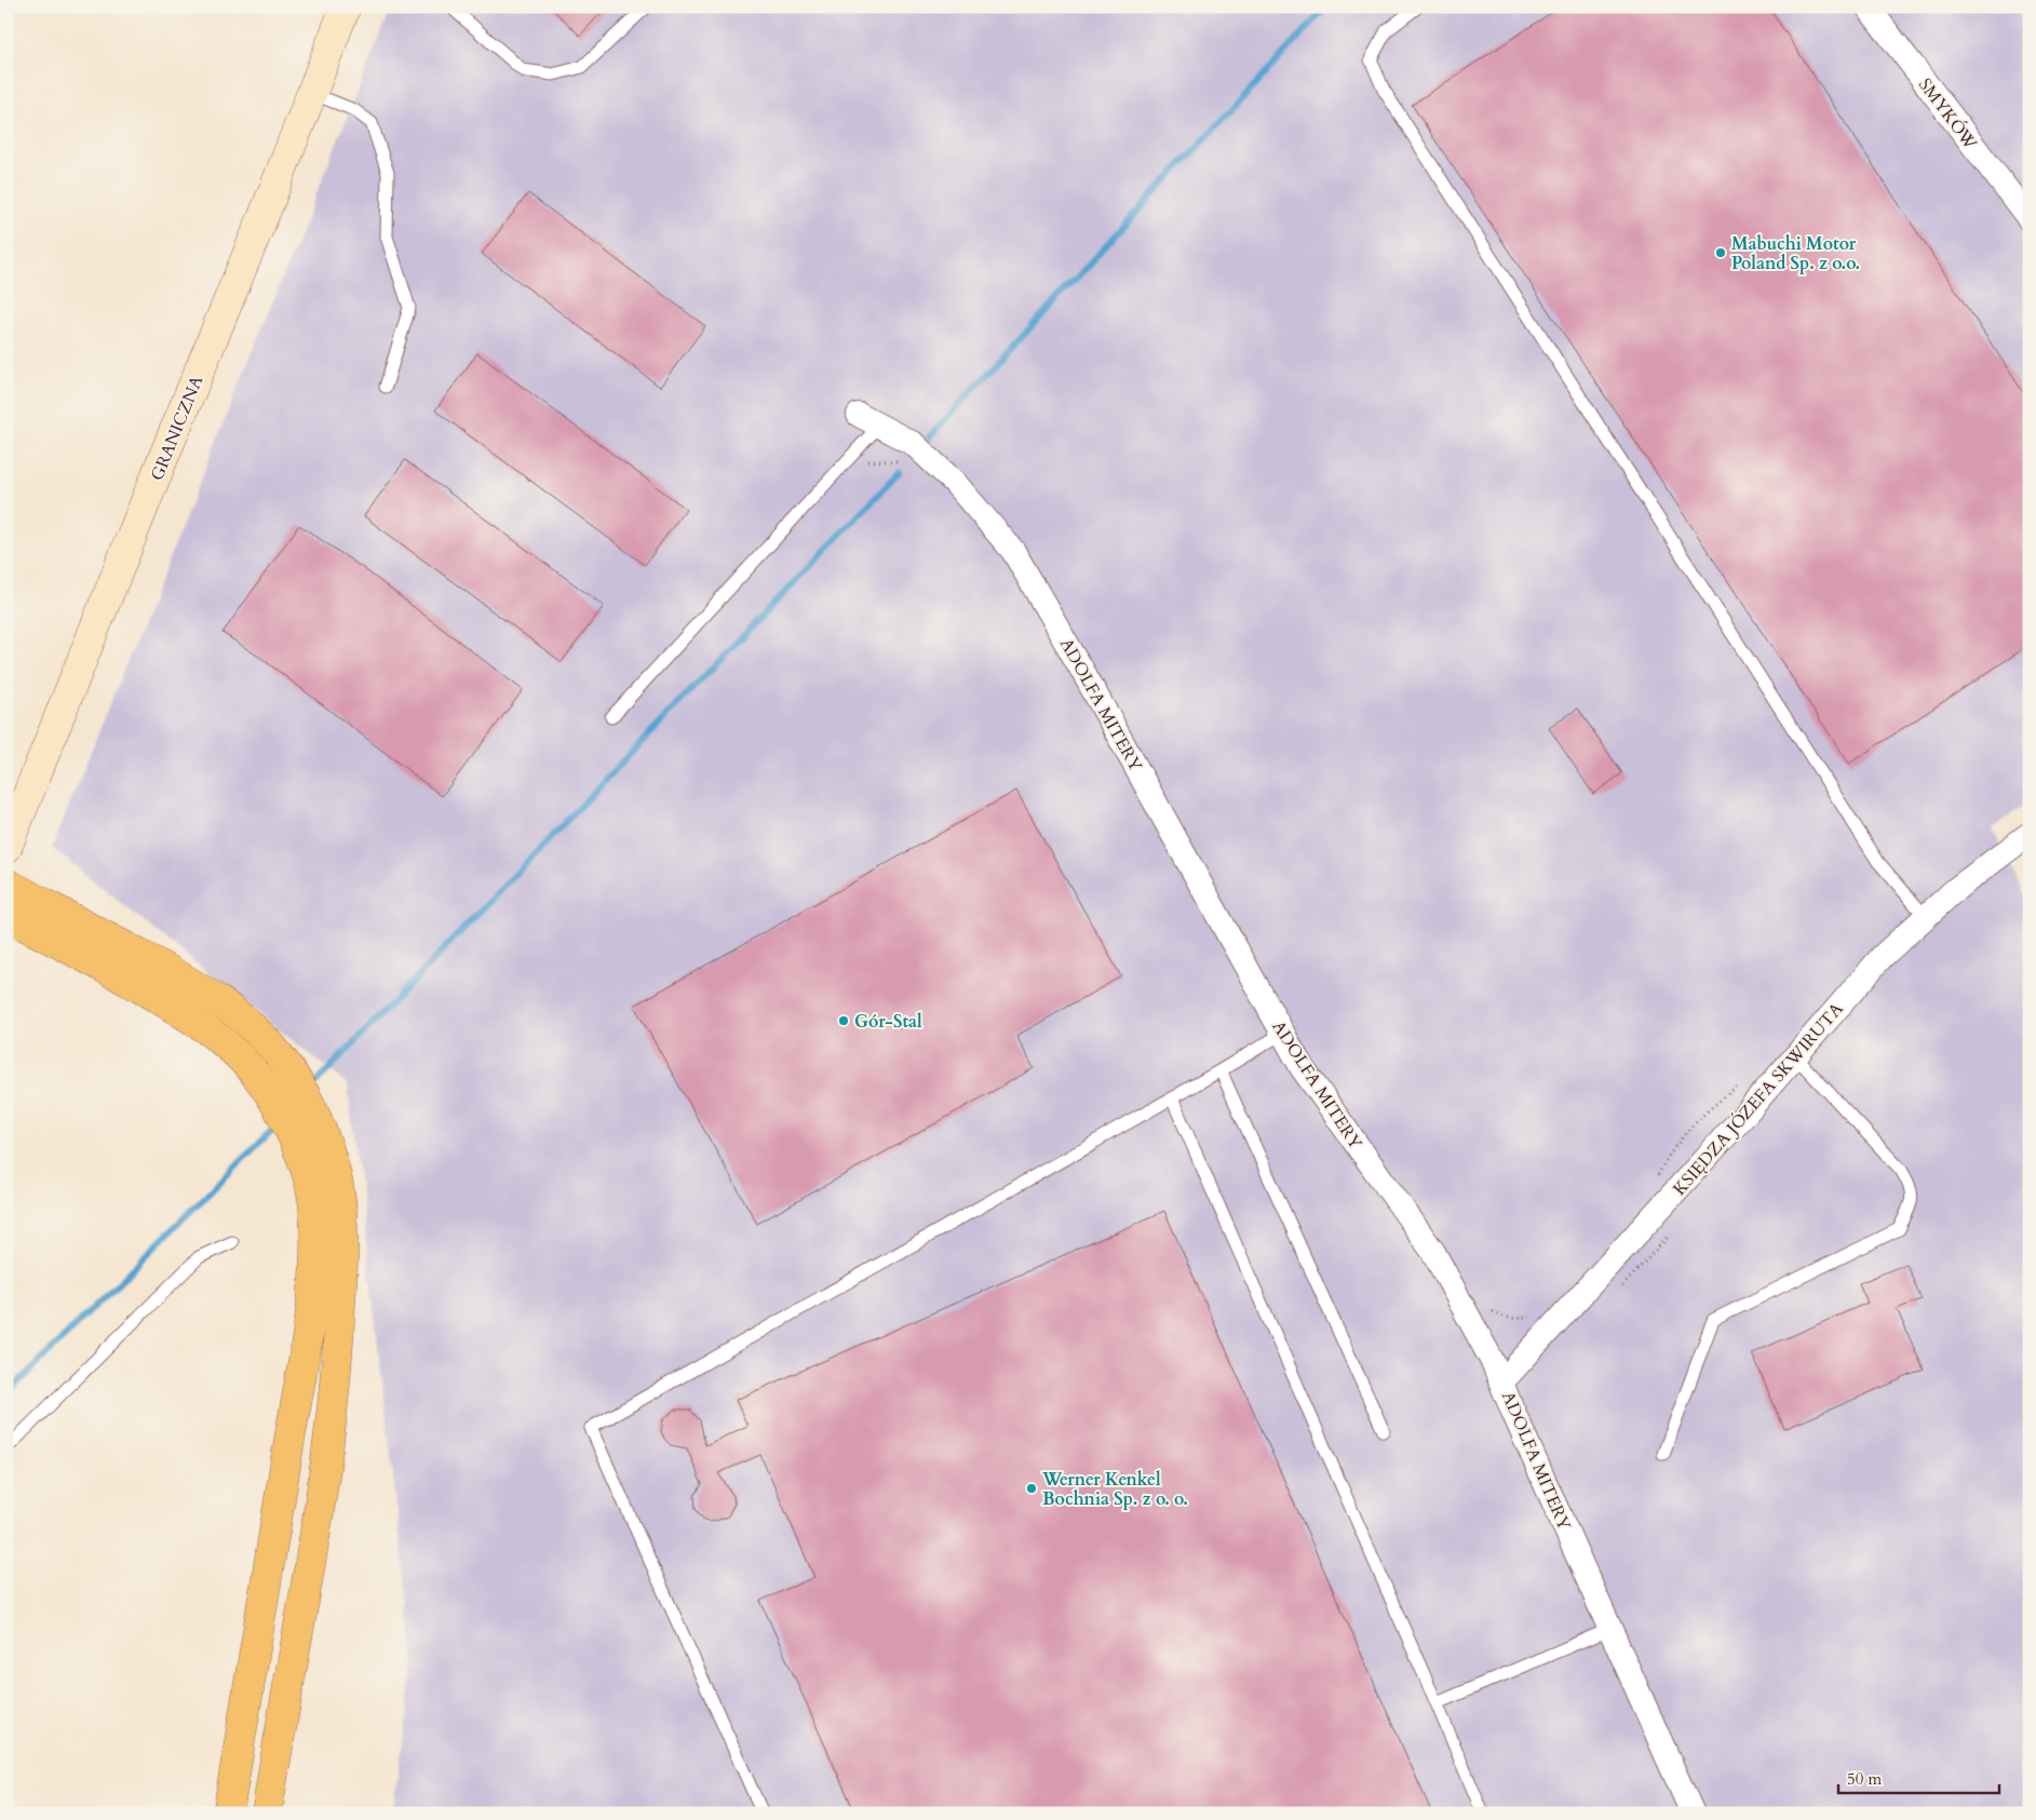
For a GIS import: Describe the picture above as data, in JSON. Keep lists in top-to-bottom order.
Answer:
{
  "streets": {
    "main road": ["GRANICZNA"],
    "street": ["SMYKÓW", "ADOLFA MITERY", "KSIĘDZA JÓZEFA SKWIRUTA"]
  },
  "crossings": [
    ["ADOLFA MITERY", "KSIĘDZA JÓZEFA SKWIRUTA"]
  ],
  "places": ["Mabuchi Motor Poland Sp. z o.o.", "Gór-Stal", "Werner Kenkel Bochnia Sp. z o. o."],
  "scale_bar": "50 m"
}
